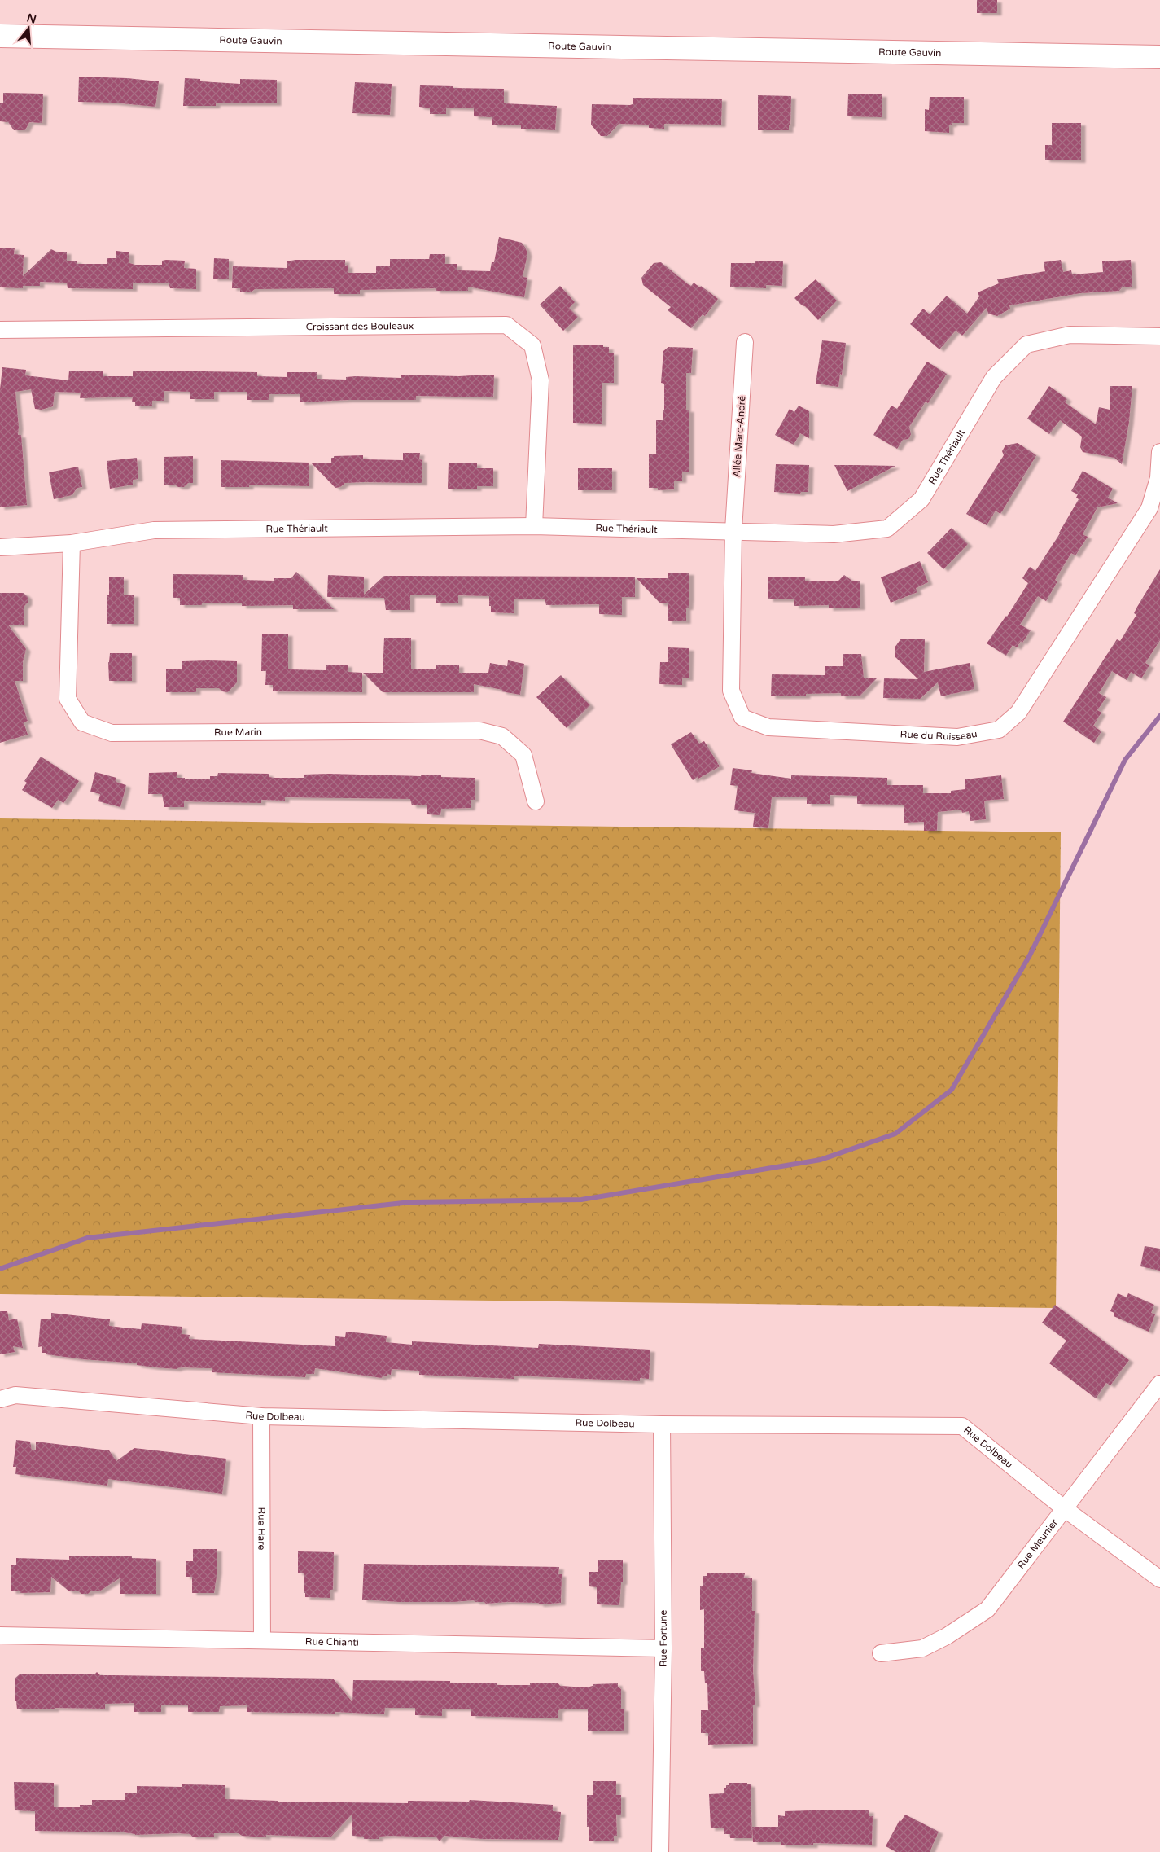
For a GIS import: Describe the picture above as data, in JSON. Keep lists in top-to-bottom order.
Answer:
{
  "streets": {
    "street": [
      "Route Gauvin",
      "Croissant des Bouleaux",
      "Allée Marc-André",
      "Rue Thériault",
      "Rue Marin",
      "Rue du Ruisseau",
      "Rue Dolbeau",
      "Rue Hare",
      "Rue Meunier",
      "Rue Fortune",
      "Rue Chianti"
    ]
  },
  "crossings": [
    ["Croissant des Bouleaux", "Rue Thériault"],
    ["Allée Marc-André", "Rue Thériault"],
    ["Allée Marc-André", "Rue du Ruisseau"],
    ["Rue Thériault", "Rue Marin"],
    ["Rue Thériault", "Rue du Ruisseau"],
    ["Rue Dolbeau", "Rue Hare"],
    ["Rue Dolbeau", "Rue Meunier"],
    ["Rue Dolbeau", "Rue Fortune"],
    ["Rue Hare", "Rue Chianti"],
    ["Rue Fortune", "Rue Chianti"]
  ],
  "north": "top"
}
